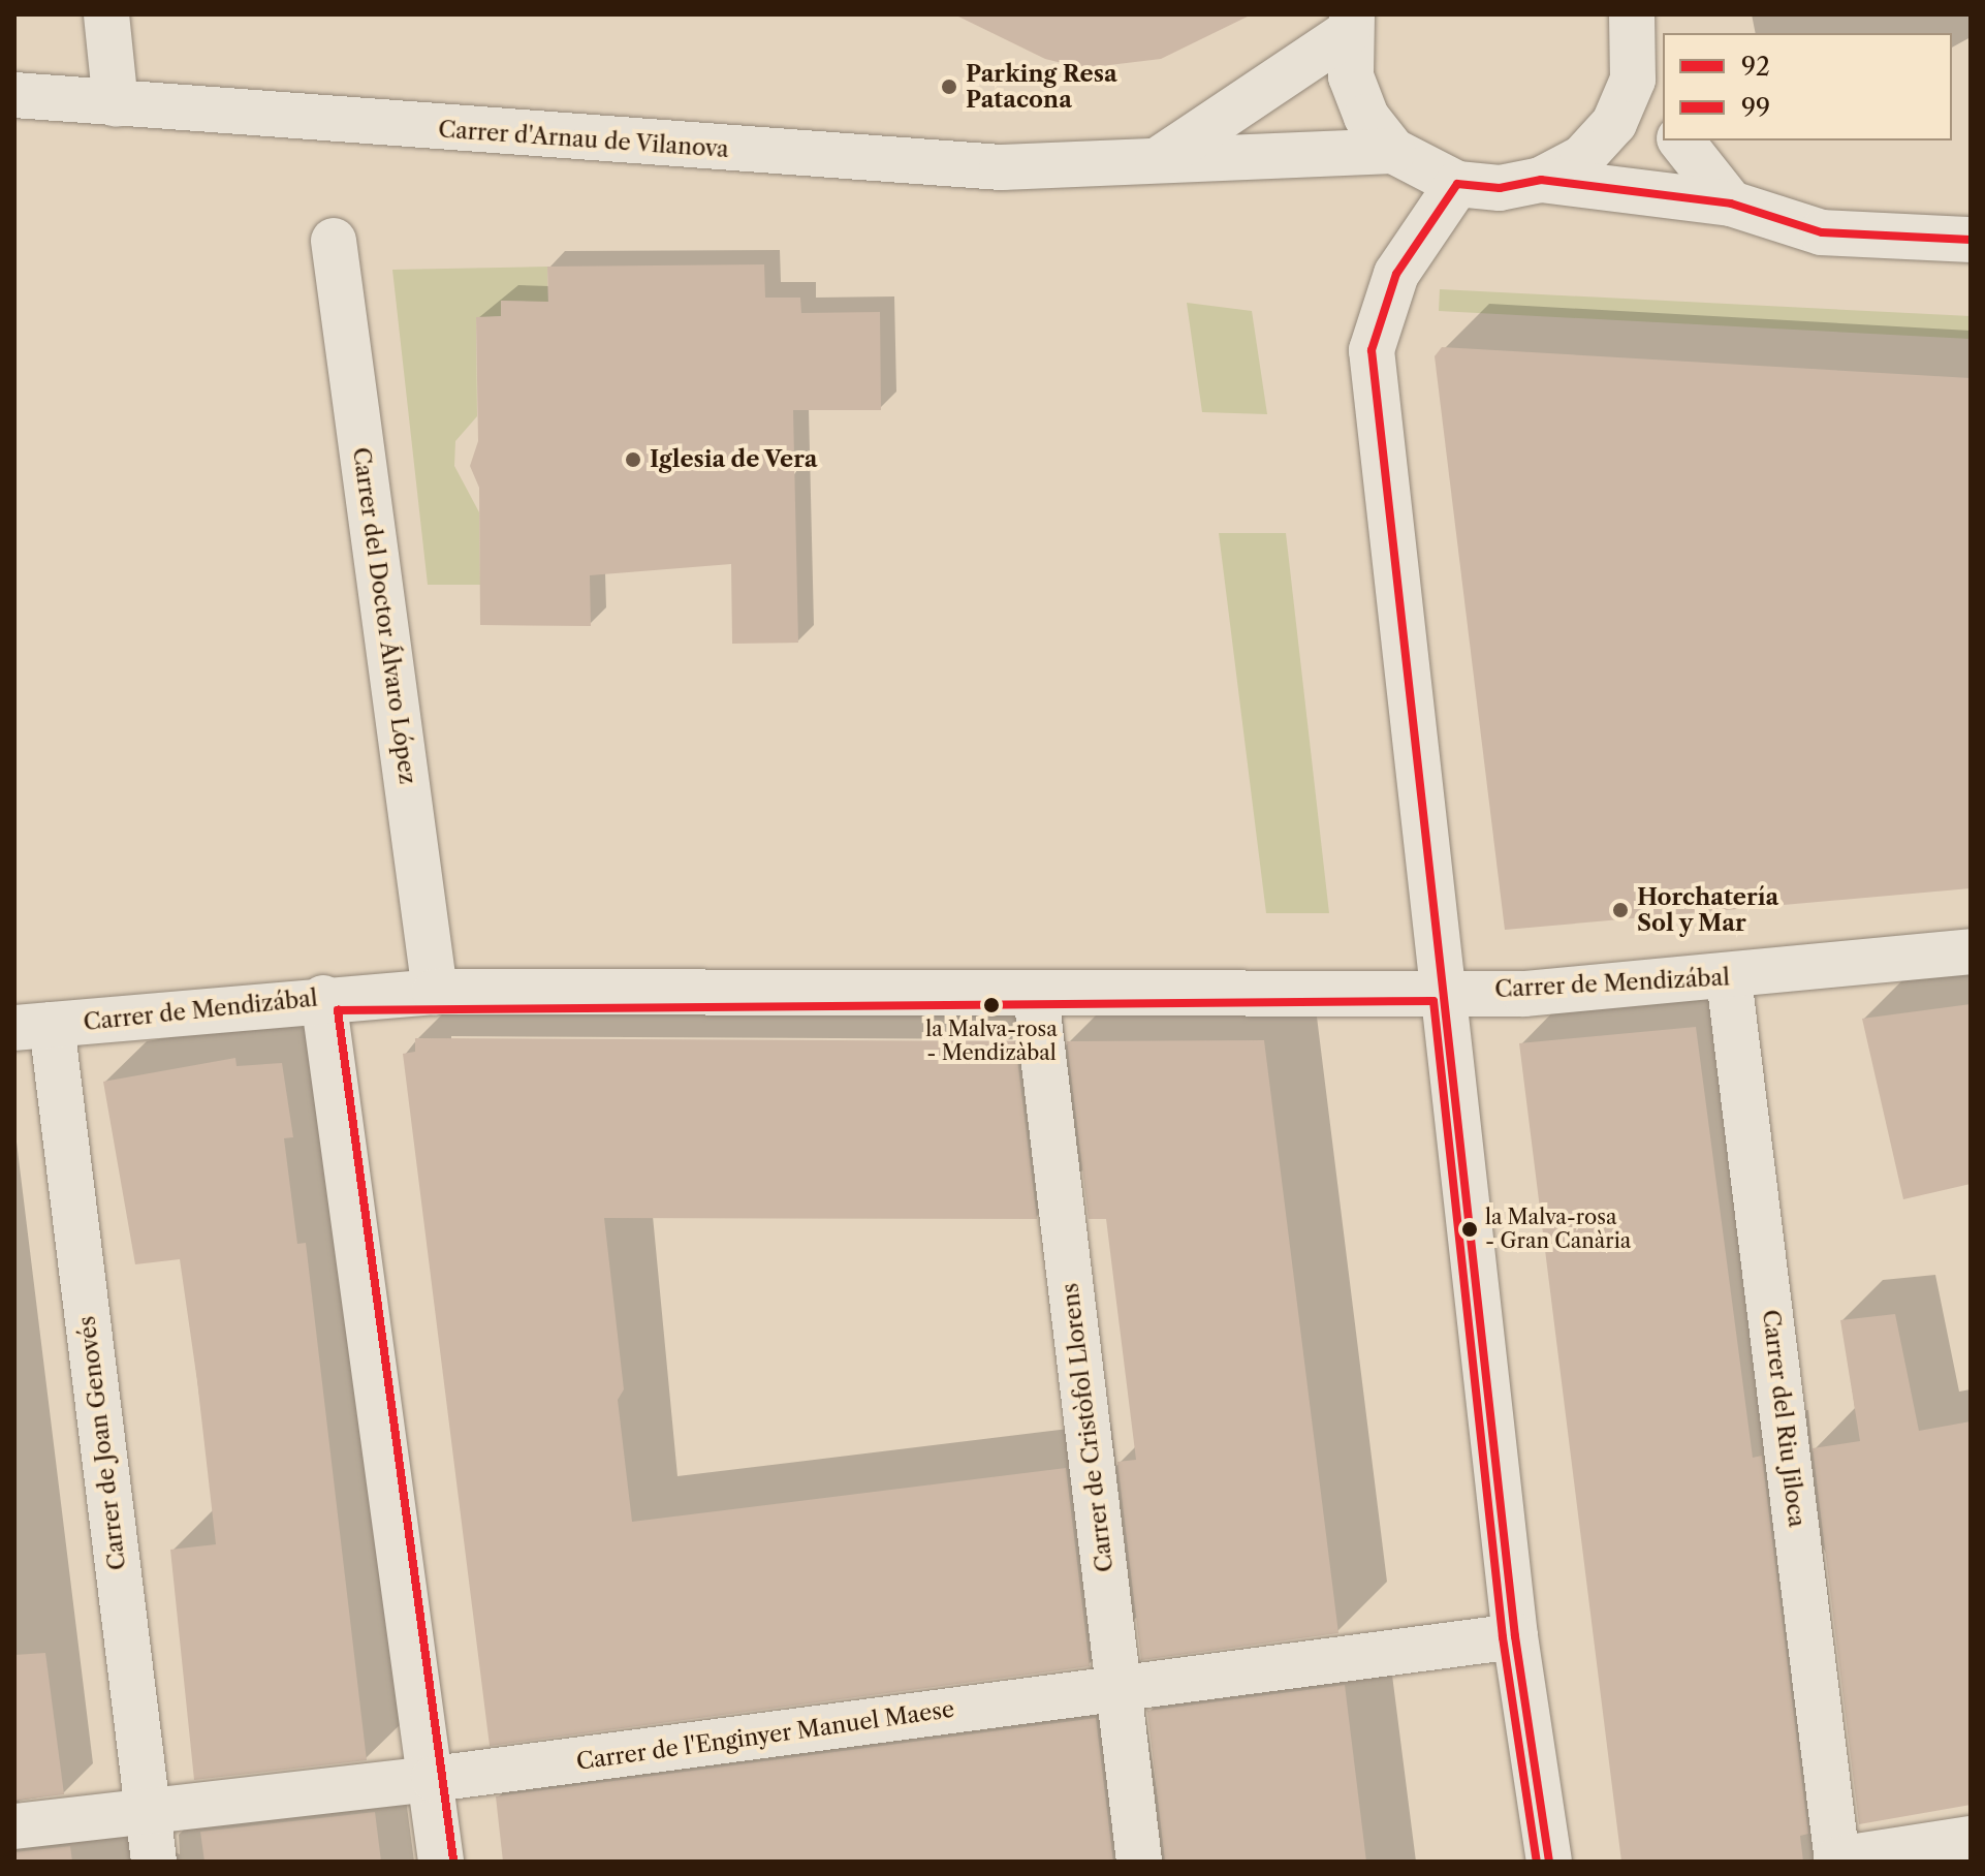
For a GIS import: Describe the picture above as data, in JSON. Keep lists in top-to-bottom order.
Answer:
{
  "streets": {
    "street": [
      "Carrer d'Arnau de Vilanova",
      "Carrer del Doctor Álvaro López",
      "Carrer de Mendizábal",
      "Carrer del Riu Jiloca",
      "Carrer de Cristòfol Llorens",
      "Carrer de Joan Genovés",
      "Carrer de l'Enginyer Manuel Maese"
    ]
  },
  "crossings": [
    ["Carrer del Doctor Álvaro López", "Carrer de Mendizábal"],
    ["Carrer de Mendizábal", "Carrer del Riu Jiloca"],
    ["Carrer de Mendizábal", "Carrer de Cristòfol Llorens"],
    ["Carrer de Mendizábal", "Carrer de Joan Genovés"],
    ["Carrer de Cristòfol Llorens", "Carrer de l'Enginyer Manuel Maese"],
    ["Carrer de Joan Genovés", "Carrer de l'Enginyer Manuel Maese"]
  ],
  "places": [
    "Parking Resa Patacona",
    "Iglesia de Vera",
    "Horchatería Sol y Mar",
    "la Malva-rosa - Mendizàbal",
    "la Malva-rosa - Gran Canària"
  ],
  "lines": ["transit line 92", "transit line 99"],
  "legend": ["92", "99"]
}
